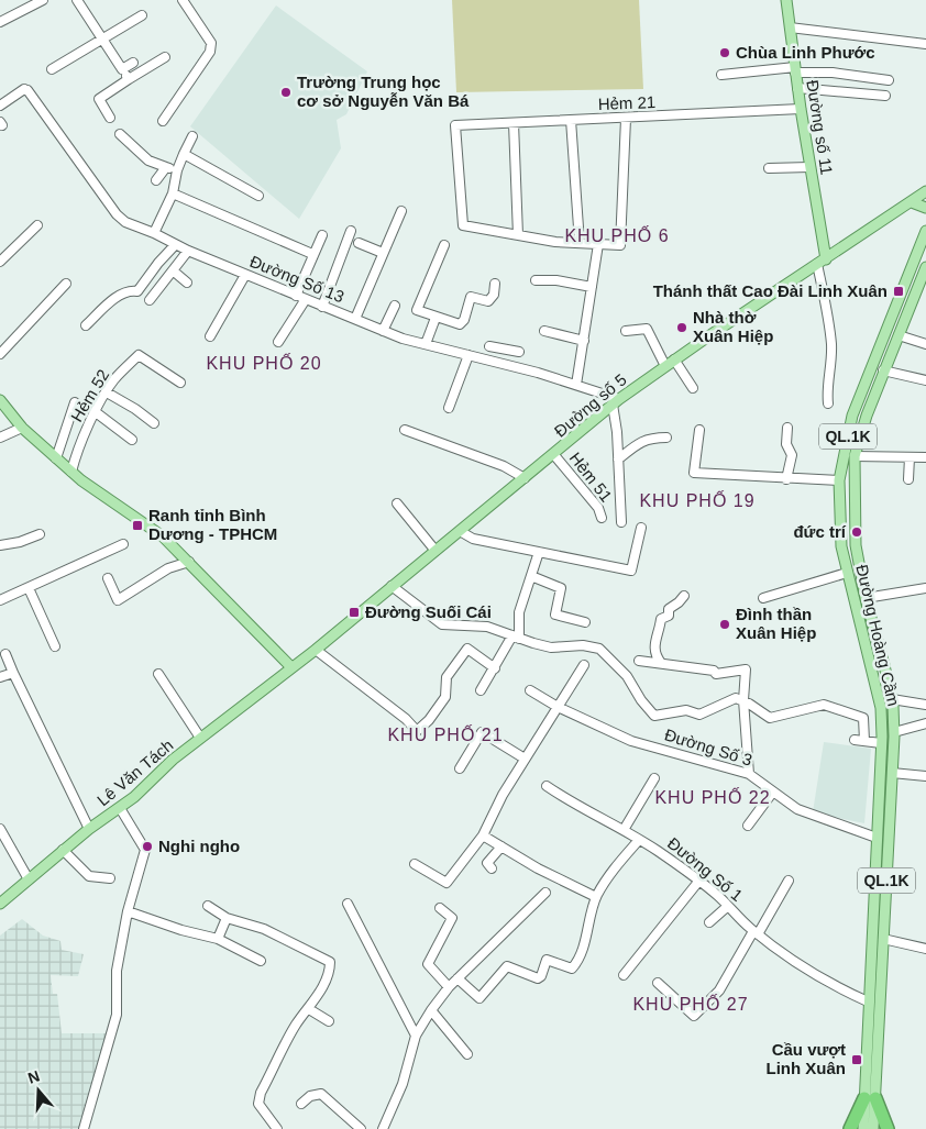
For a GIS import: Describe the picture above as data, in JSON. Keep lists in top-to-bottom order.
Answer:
{
  "streets": {
    "main road": [
      "Đường số 11",
      "Đường số 5",
      "QL.1K",
      "Đường Hoàng Cầm",
      "Lê Văn Tách"
    ],
    "street": [
      "Hẻm 21",
      "Đường Số 13",
      "Hẻm 52",
      "Hẻm 51",
      "Đường Số 3",
      "Đường Số 1"
    ]
  },
  "crossings": [
    ["Hẻm 21", "Đường số 11"],
    ["Đường số 11", "Đường số 5"],
    ["Đường Số 13", "Đường số 5"],
    ["Đường số 5", "Hẻm 51"],
    ["Đường số 5", "Lê Văn Tách"],
    ["Đường Hoàng Cầm", "Đường Số 3"],
    ["Đường Hoàng Cầm", "Đường Số 1"]
  ],
  "districts": [
    "KHU PHỐ 6",
    "KHU PHỐ 20",
    "KHU PHỐ 19",
    "KHU PHỐ 21",
    "KHU PHỐ 22",
    "KHU PHỐ 27"
  ],
  "places": {
    "other": [
      "Chùa Linh Phước",
      "Trường Trung học cơ sở Nguyễn Văn Bá",
      "Nhà thờ Xuân Hiệp",
      "đức trí",
      "Đình thần Xuân Hiệp",
      "Nghi ngho"
    ],
    "transit": [
      "Thánh thất Cao Đài Linh Xuân",
      "Ranh tỉnh Bình Dương - TPHCM",
      "Đường Suối Cái",
      "Cầu vượt Linh Xuân"
    ]
  },
  "north": "top"
}
